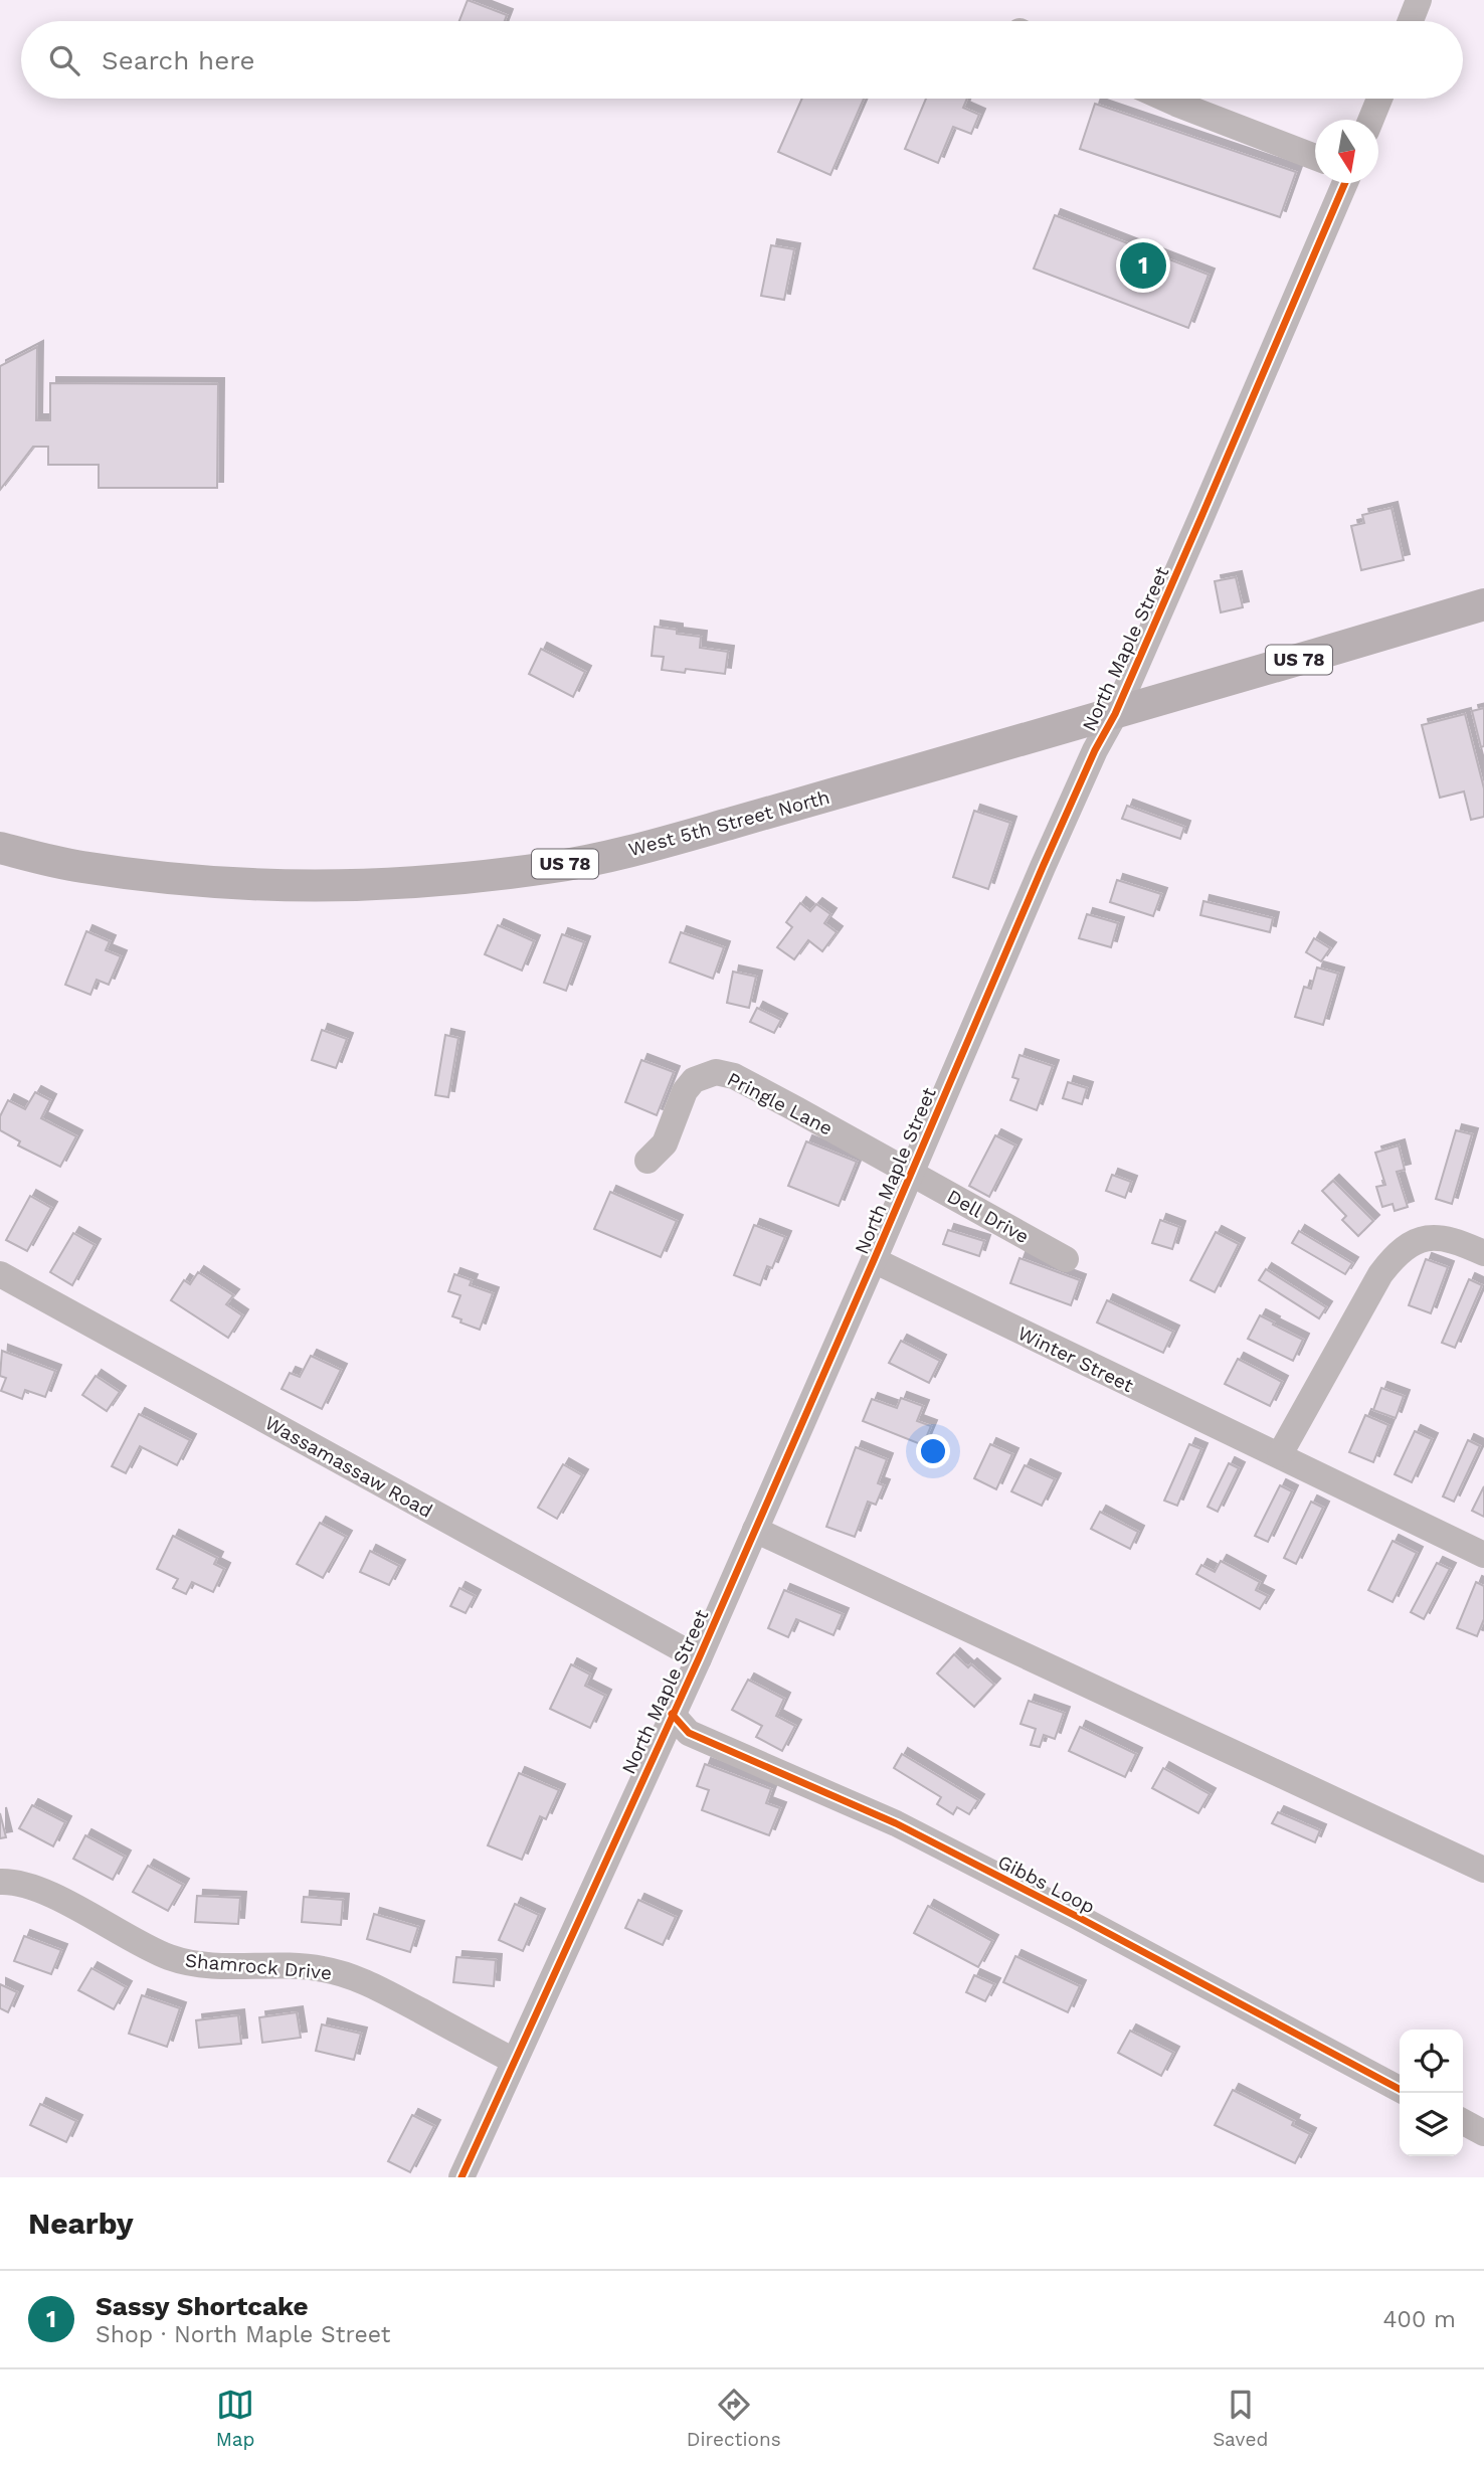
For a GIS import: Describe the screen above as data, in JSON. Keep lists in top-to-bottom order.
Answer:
{
  "streets": {
    "main road": ["US 78", "West 5th Street North"],
    "street": [
      "North Maple Street",
      "Pringle Lane",
      "Dell Drive",
      "Winter Street",
      "Wassamassaw Road",
      "Gibbs Loop",
      "Shamrock Drive"
    ]
  },
  "crossings": [
    ["North Maple Street", "US 78"],
    ["North Maple Street", "West 5th Street North"],
    ["North Maple Street", "Pringle Lane"],
    ["North Maple Street", "Dell Drive"],
    ["North Maple Street", "Winter Street"],
    ["North Maple Street", "Wassamassaw Road"],
    ["North Maple Street", "Gibbs Loop"],
    ["North Maple Street", "Shamrock Drive"],
    ["US 78", "West 5th Street North"],
    ["Pringle Lane", "Dell Drive"]
  ],
  "north": "bottom",
  "page": {
    "search": "Search here",
    "pins": "1",
    "heading": "Nearby",
    "list": [
      {
        "mark": "1",
        "name": "Sassy Shortcake",
        "note": "Shop · North Maple Street",
        "value": "400 m"
      }
    ],
    "nav": ["Map", "Directions", "Saved"]
  }
}
